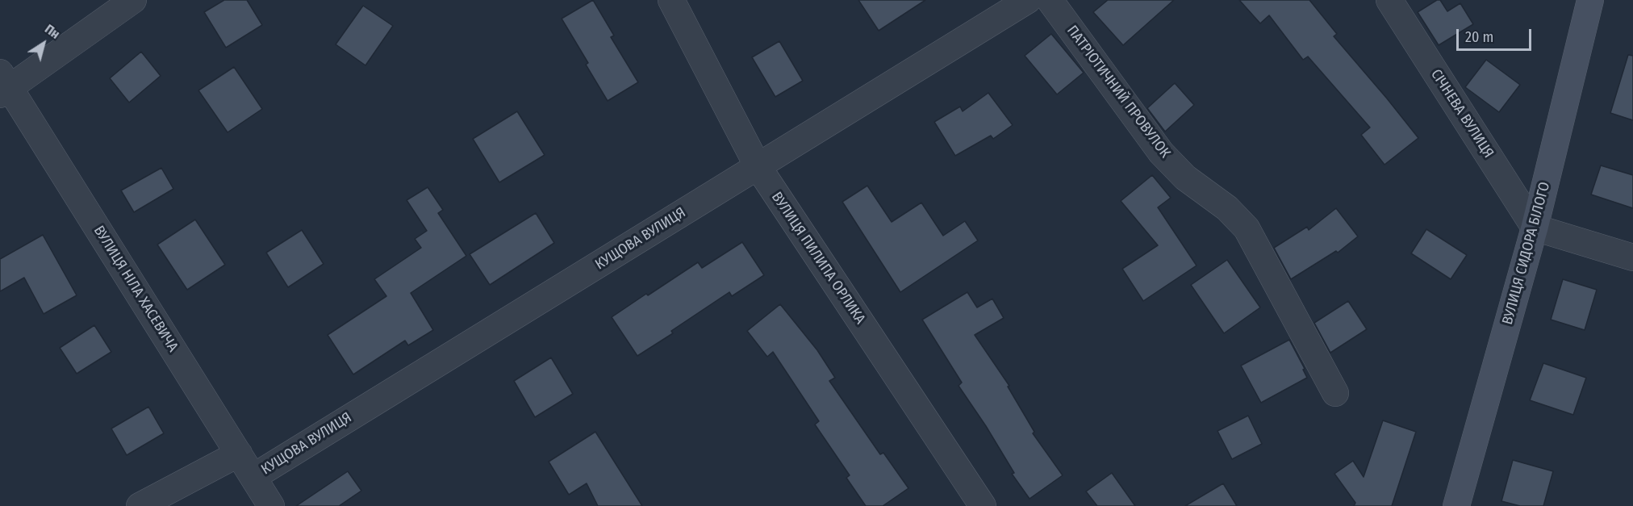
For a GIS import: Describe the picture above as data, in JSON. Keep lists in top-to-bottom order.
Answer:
{
  "streets": {
    "street": [
      "ПАТРІОТИЧНИЙ ПРОВУЛОК",
      "СІЧНЕВА ВУЛИЦЯ",
      "КУЩОВА ВУЛИЦЯ",
      "ВУЛИЦЯ СИДОРА БІЛОГО",
      "ВУЛИЦЯ ПИЛИПА ОРЛИКА",
      "ВУЛИЦЯ НІЛА ХАСЕВИЧА"
    ]
  },
  "crossings": [
    ["СІЧНЕВА ВУЛИЦЯ", "ВУЛИЦЯ СИДОРА БІЛОГО"],
    ["КУЩОВА ВУЛИЦЯ", "ВУЛИЦЯ ПИЛИПА ОРЛИКА"],
    ["КУЩОВА ВУЛИЦЯ", "ВУЛИЦЯ НІЛА ХАСЕВИЧА"]
  ],
  "scale_bar": "20 m",
  "north": "top right"
}
